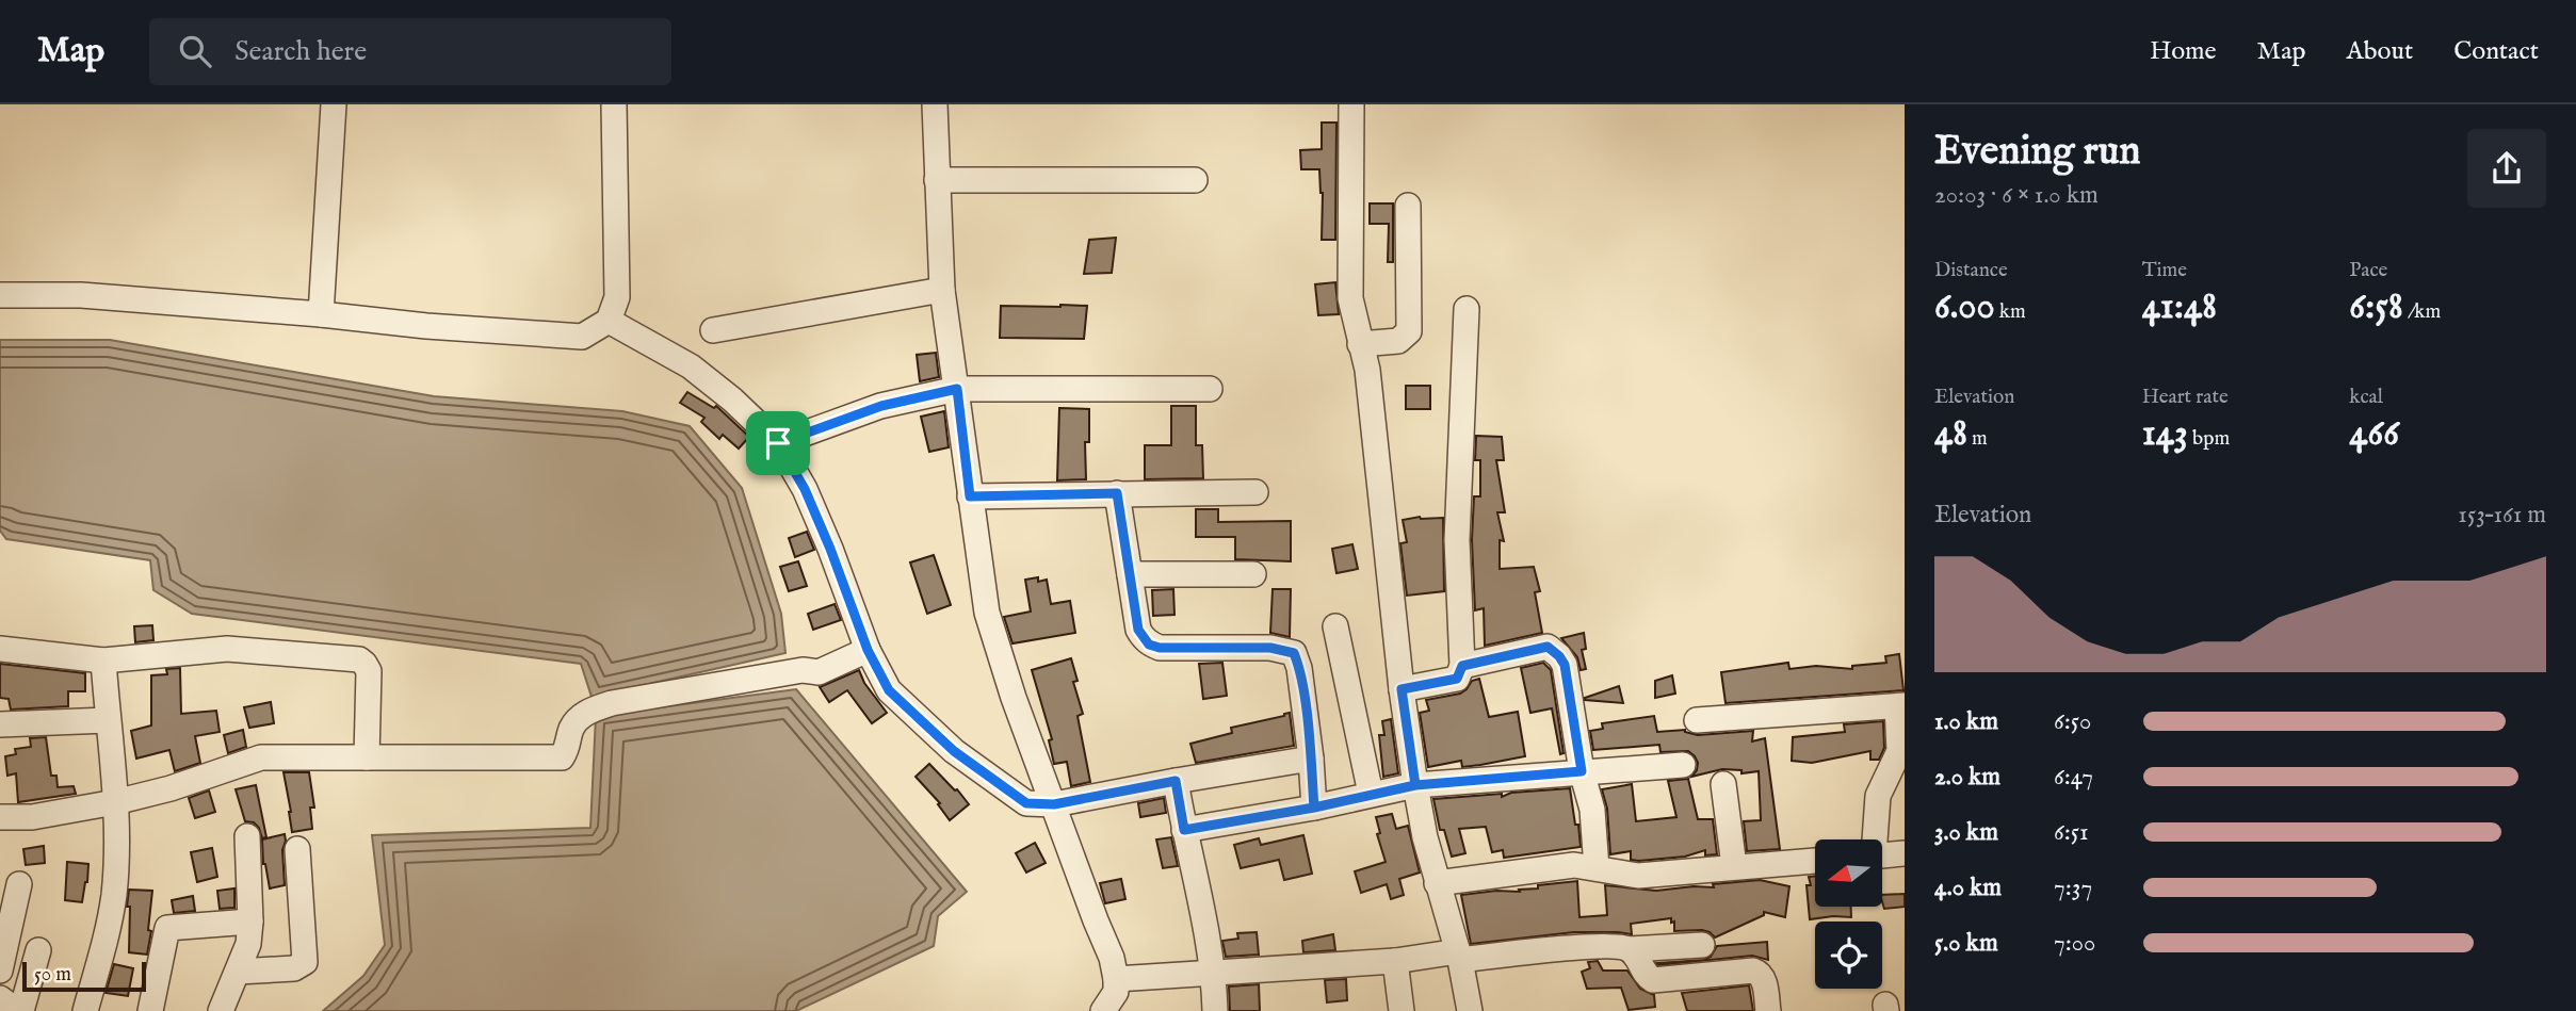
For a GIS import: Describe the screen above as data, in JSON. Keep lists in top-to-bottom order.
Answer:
{
  "scale_bar": "50 m",
  "north": "left",
  "page": {
    "header": "Map",
    "search": "Search here",
    "nav": [
      "Home",
      "Map",
      "About",
      "Contact"
    ],
    "heading": ["Evening run", "20:03 · 6 × 1.0 km"],
    "stats": [
      ["Distance", "6.00 km"],
      ["Time", "41:48"],
      ["Pace", "6:58 /km"],
      ["Elevation", "48 m"],
      ["Heart rate", "143 bpm"],
      ["kcal", "466"]
    ],
    "chart": ["Elevation", "153–161 m"],
    "list": [
      {
        "name": "1.0 km",
        "note": "6:50"
      },
      {
        "name": "2.0 km",
        "note": "6:47"
      },
      {
        "name": "3.0 km",
        "note": "6:51"
      },
      {
        "name": "4.0 km",
        "note": "7:37"
      },
      {
        "name": "5.0 km",
        "note": "7:00"
      }
    ],
    "scale": "50 m"
  }
}
